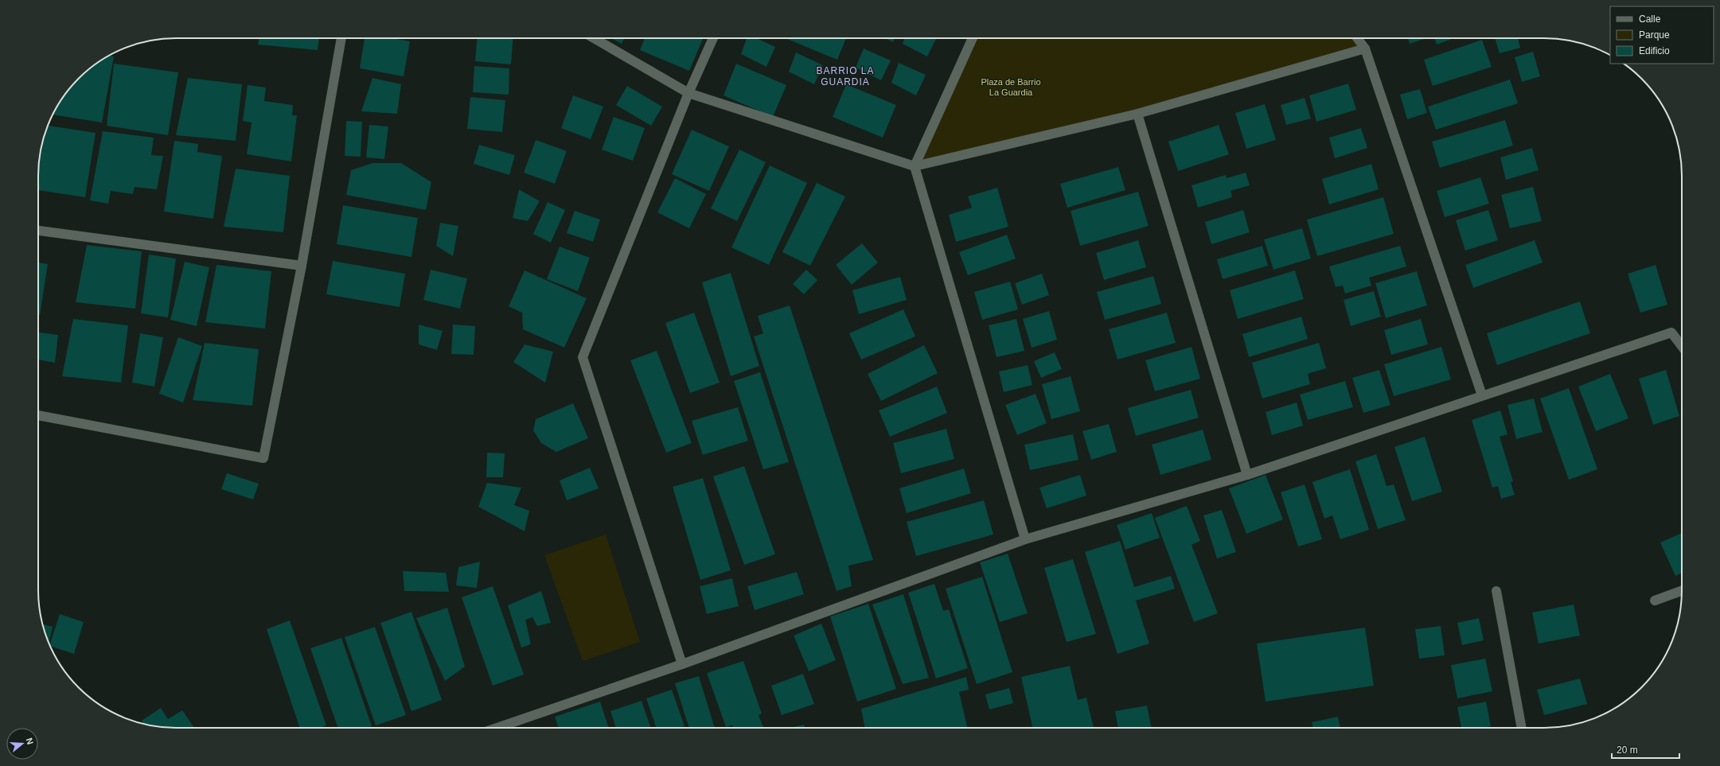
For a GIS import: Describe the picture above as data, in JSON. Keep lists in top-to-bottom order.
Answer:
{
  "districts": ["BARRIO LA GUARDIA"],
  "parks": ["Plaza de Barrio La Guardia"],
  "legend": ["Calle", "Parque", "Edificio"],
  "scale_bar": "20 m",
  "north": "right"
}
